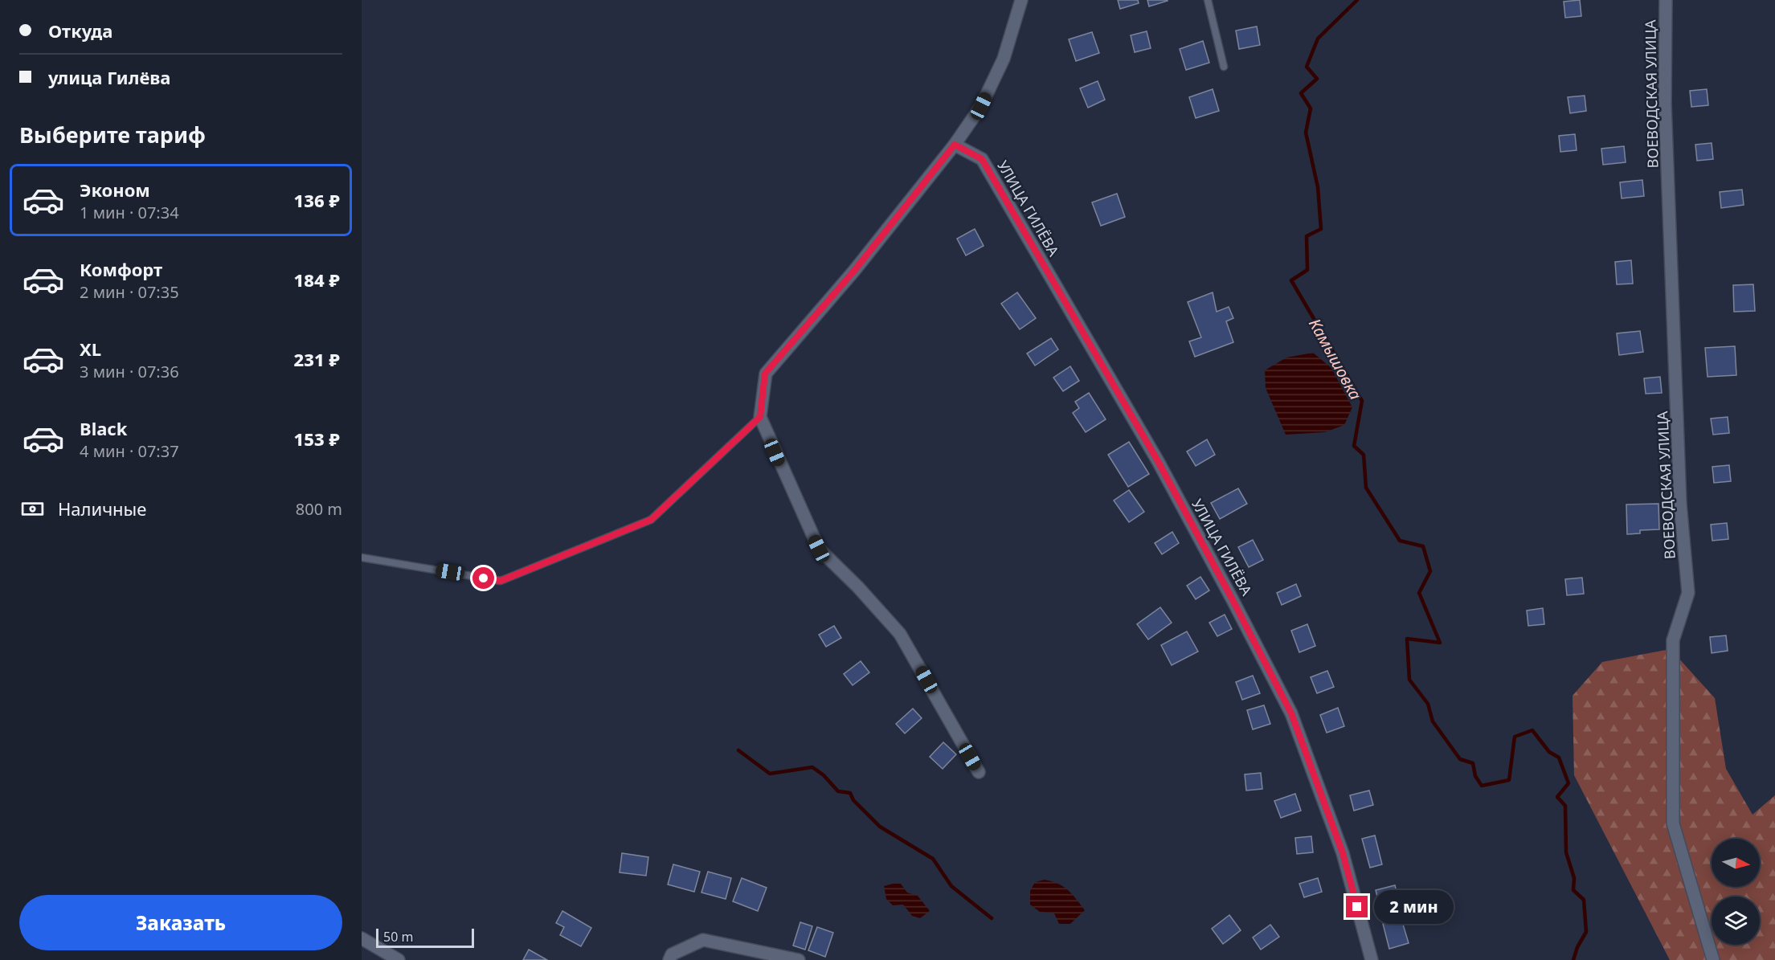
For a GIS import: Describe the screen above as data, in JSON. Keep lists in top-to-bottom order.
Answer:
{
  "streets": {
    "street": ["ВОЕВОДСКАЯ УЛИЦА", "УЛИЦА ГИЛЁВА"]
  },
  "water": ["Камышовка"],
  "scale_bar": "50 m",
  "north": "right",
  "page": {
    "banner": ["Откуда", "улица Гилёва"],
    "heading": "Выберите тариф",
    "list": [
      {
        "name": "Эконом",
        "note": "1 мин · 07:34",
        "value": "136 ₽"
      },
      {
        "name": "Комфорт",
        "note": "2 мин · 07:35",
        "value": "184 ₽"
      },
      {
        "name": "XL",
        "note": "3 мин · 07:36",
        "value": "231 ₽"
      },
      {
        "name": "Black",
        "note": "4 мин · 07:37",
        "value": "153 ₽"
      }
    ],
    "pay": ["Наличные", "800 m"],
    "buttons": "Заказать",
    "bubble": "2 мин",
    "scale": "50 m"
  }
}
